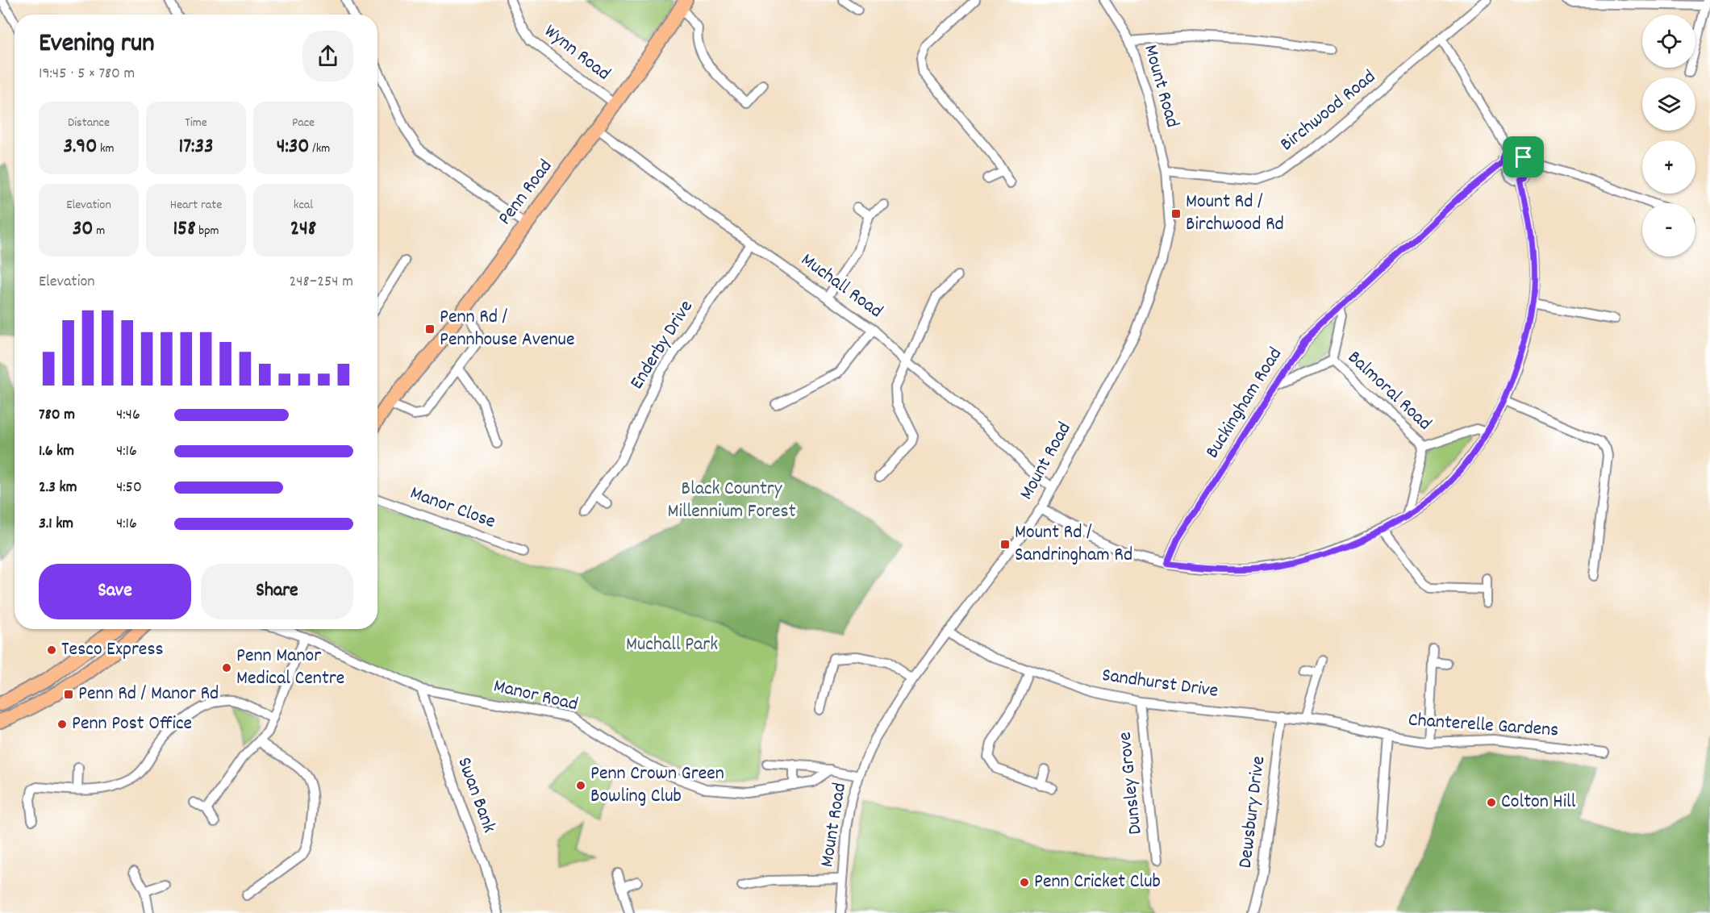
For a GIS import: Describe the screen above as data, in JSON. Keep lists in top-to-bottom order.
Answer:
{
  "streets": {
    "highway": ["Penn Road"],
    "street": [
      "Wynn Road",
      "Mount Road",
      "Birchwood Road",
      "Muchall Road",
      "Enderby Drive",
      "Balmoral Road",
      "Buckingham Road",
      "Manor Close",
      "Sandhurst Drive",
      "Manor Road",
      "Chanterelle Gardens",
      "Dunsley Grove",
      "Swan Bank",
      "Dewsbury Drive"
    ]
  },
  "crossings": [
    ["Wynn Road", "Penn Road"],
    ["Mount Road", "Birchwood Road"],
    ["Mount Road", "Muchall Road"],
    ["Mount Road", "Sandhurst Drive"],
    ["Penn Road", "Muchall Road"],
    ["Muchall Road", "Enderby Drive"],
    ["Balmoral Road", "Buckingham Road"],
    ["Sandhurst Drive", "Chanterelle Gardens"],
    ["Sandhurst Drive", "Dunsley Grove"],
    ["Sandhurst Drive", "Dewsbury Drive"],
    ["Manor Road", "Swan Bank"]
  ],
  "parks": ["Black Country Millennium Forest", "Muchall Park"],
  "places": {
    "transit": [
      "Mount Rd / Birchwood Rd",
      "Penn Rd / Pennhouse Avenue",
      "Mount Rd / Sandringham Rd",
      "Penn Rd / Manor Rd"
    ],
    "other": [
      "Tesco Express",
      "Penn Manor Medical Centre",
      "Penn Post Office",
      "Penn Crown Green Bowling Club",
      "Colton Hill",
      "Penn Cricket Club"
    ]
  },
  "page": {
    "map_buttons": ["+", "−"],
    "heading": ["Evening run", "19:45 · 5 × 780 m"],
    "stats": [
      ["Distance", "3.90 km"],
      ["Time", "17:33"],
      ["Pace", "4:30 /km"],
      ["Elevation", "30 m"],
      ["Heart rate", "158 bpm"],
      ["kcal", "248"]
    ],
    "chart": ["Elevation", "248–254 m"],
    "list": [
      {
        "name": "780 m",
        "note": "4:46"
      },
      {
        "name": "1.6 km",
        "note": "4:16"
      },
      {
        "name": "2.3 km",
        "note": "4:50"
      },
      {
        "name": "3.1 km",
        "note": "4:16"
      }
    ],
    "buttons": ["Save", "Share"]
  }
}
